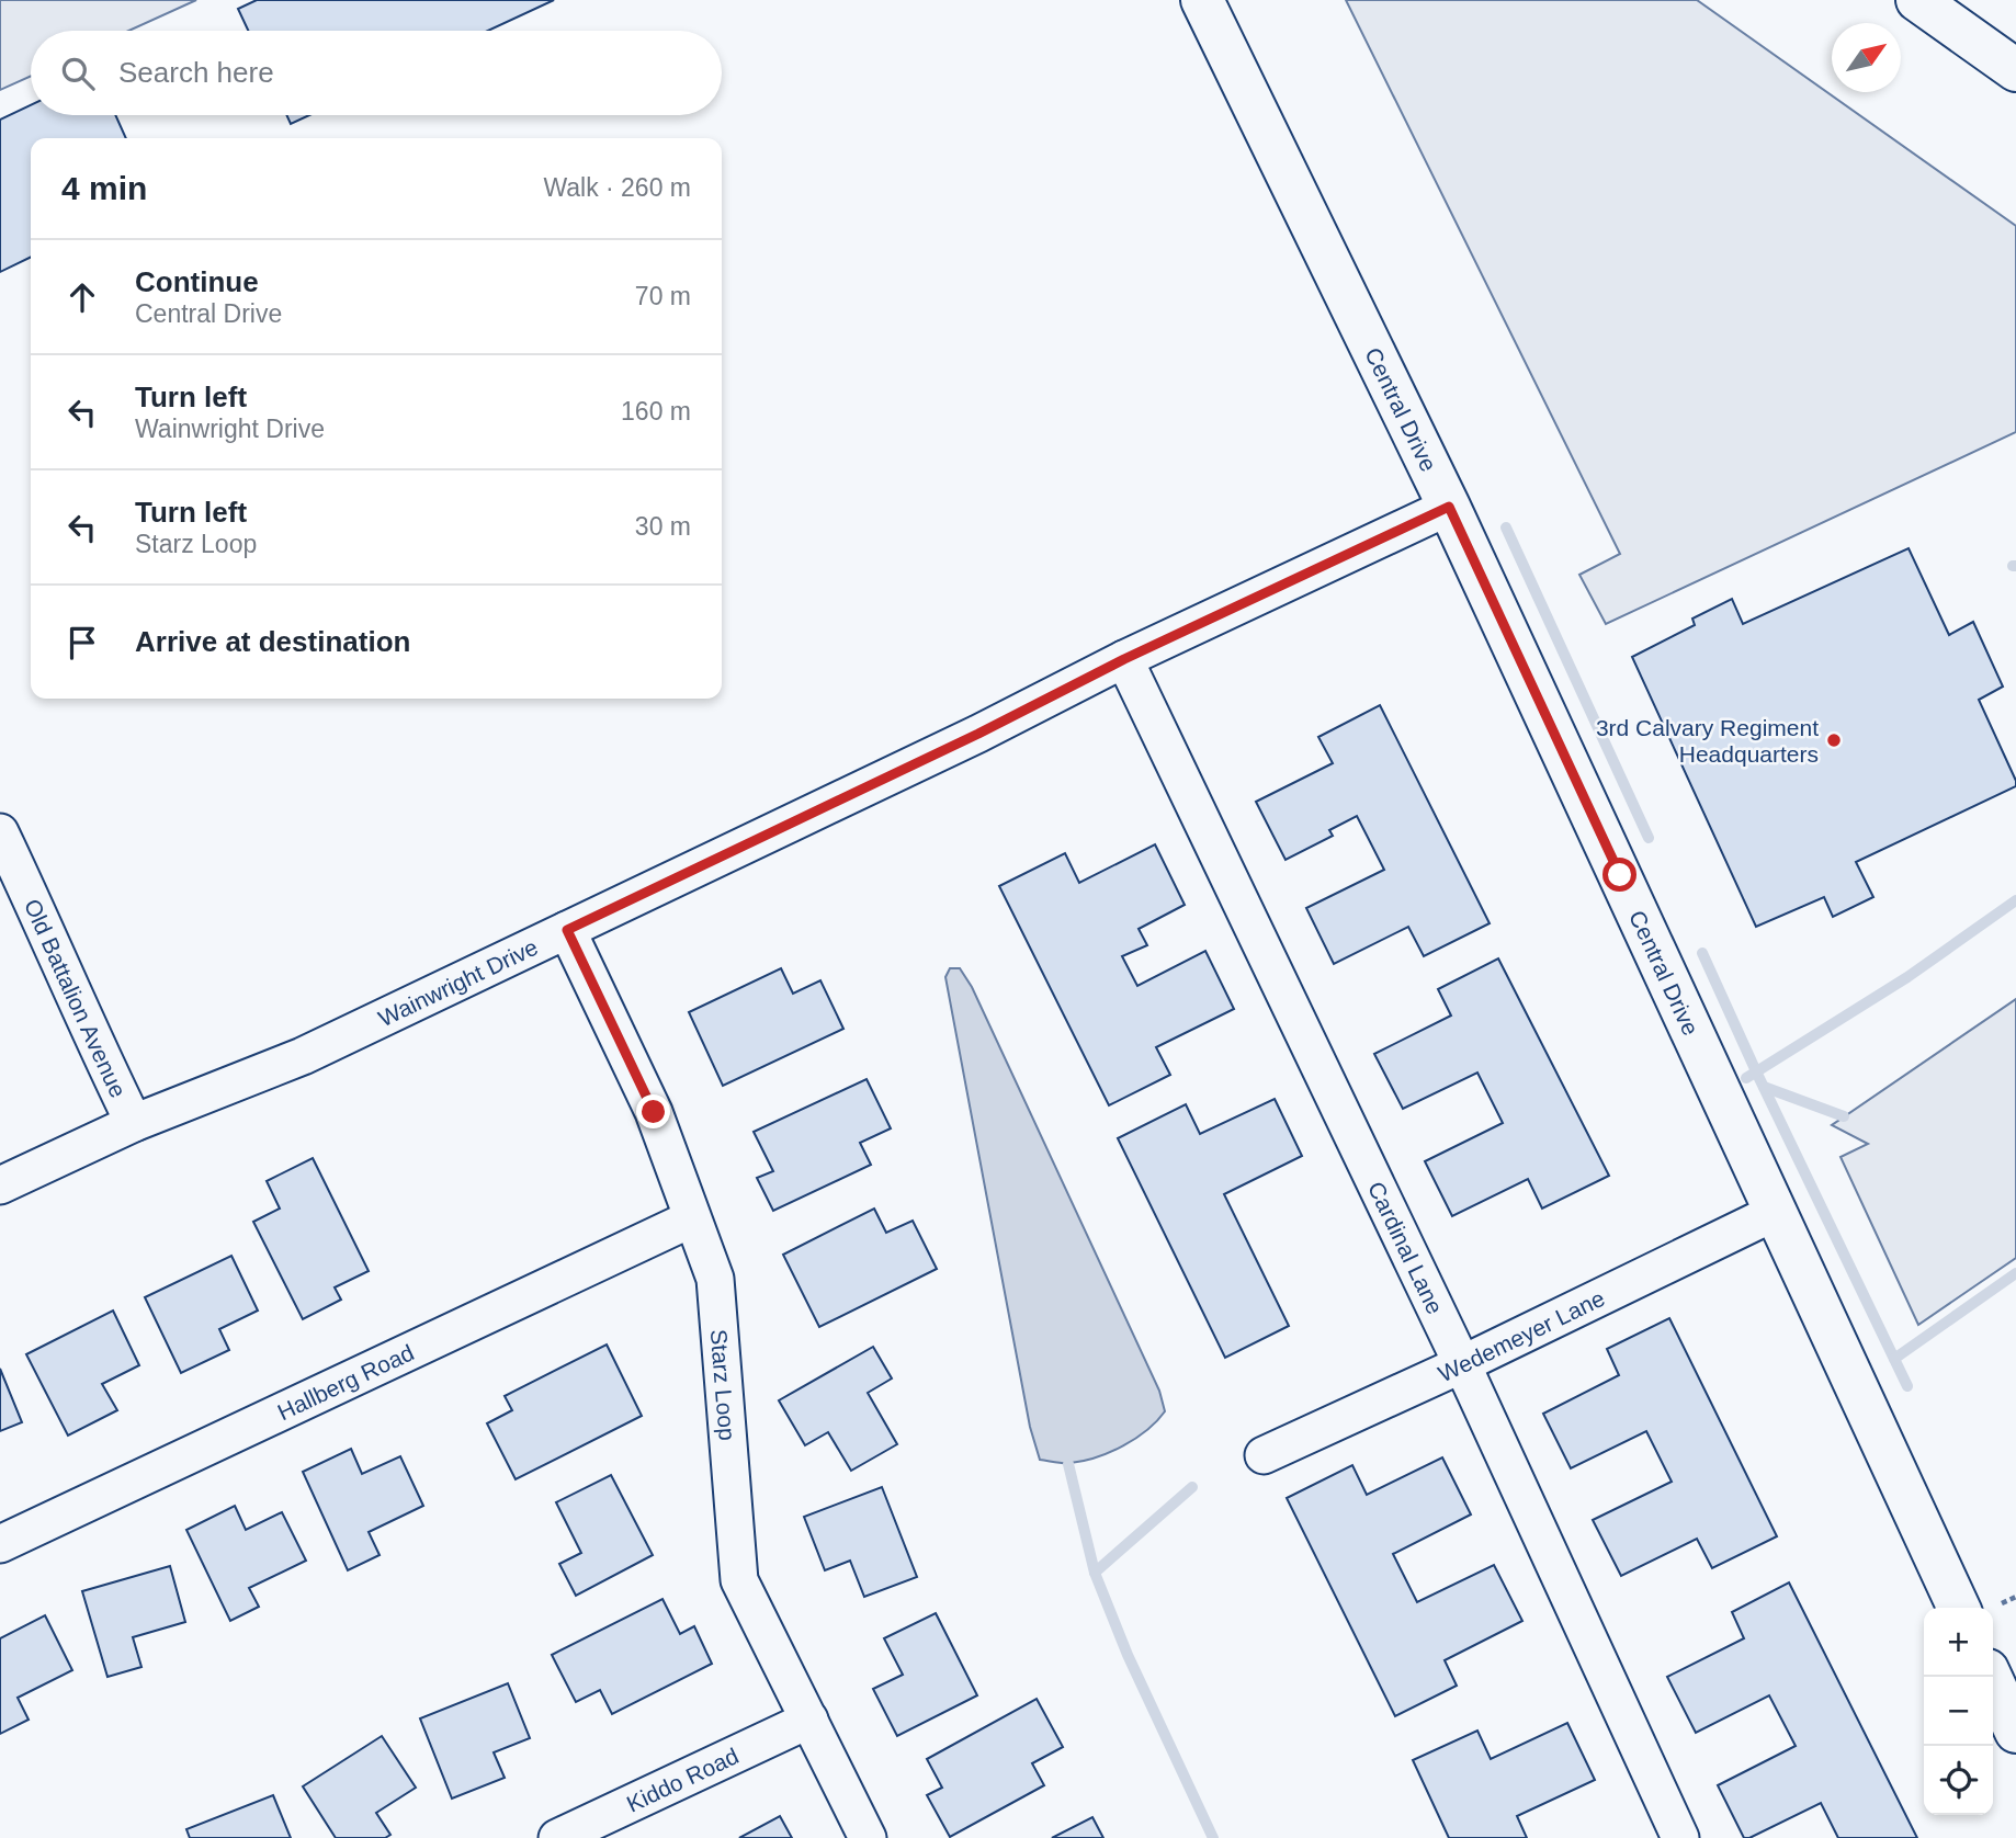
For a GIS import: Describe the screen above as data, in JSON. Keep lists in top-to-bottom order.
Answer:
{
  "streets": {
    "street": [
      "Central Drive",
      "Wainwright Drive",
      "Old Battalion Avenue",
      "Cardinal Lane",
      "Wedemeyer Lane",
      "Hallberg Road",
      "Starz Loop",
      "Kiddo Road"
    ]
  },
  "crossings": [
    ["Central Drive", "Wainwright Drive"],
    ["Central Drive", "Wedemeyer Lane"],
    ["Wainwright Drive", "Old Battalion Avenue"],
    ["Wainwright Drive", "Cardinal Lane"],
    ["Wainwright Drive", "Starz Loop"],
    ["Cardinal Lane", "Wedemeyer Lane"],
    ["Hallberg Road", "Starz Loop"],
    ["Starz Loop", "Kiddo Road"]
  ],
  "places": ["3rd Calvary Regiment Headquarters"],
  "north": "top right",
  "page": {
    "search": "Search here",
    "heading": ["4 min", "Walk · 260 m"],
    "list": [
      ["Continue", "Central Drive", "70 m"],
      ["Turn left", "Wainwright Drive", "160 m"],
      ["Turn left", "Starz Loop", "30 m"],
      "Arrive at destination"
    ],
    "map_buttons": ["+", "−"]
  }
}
